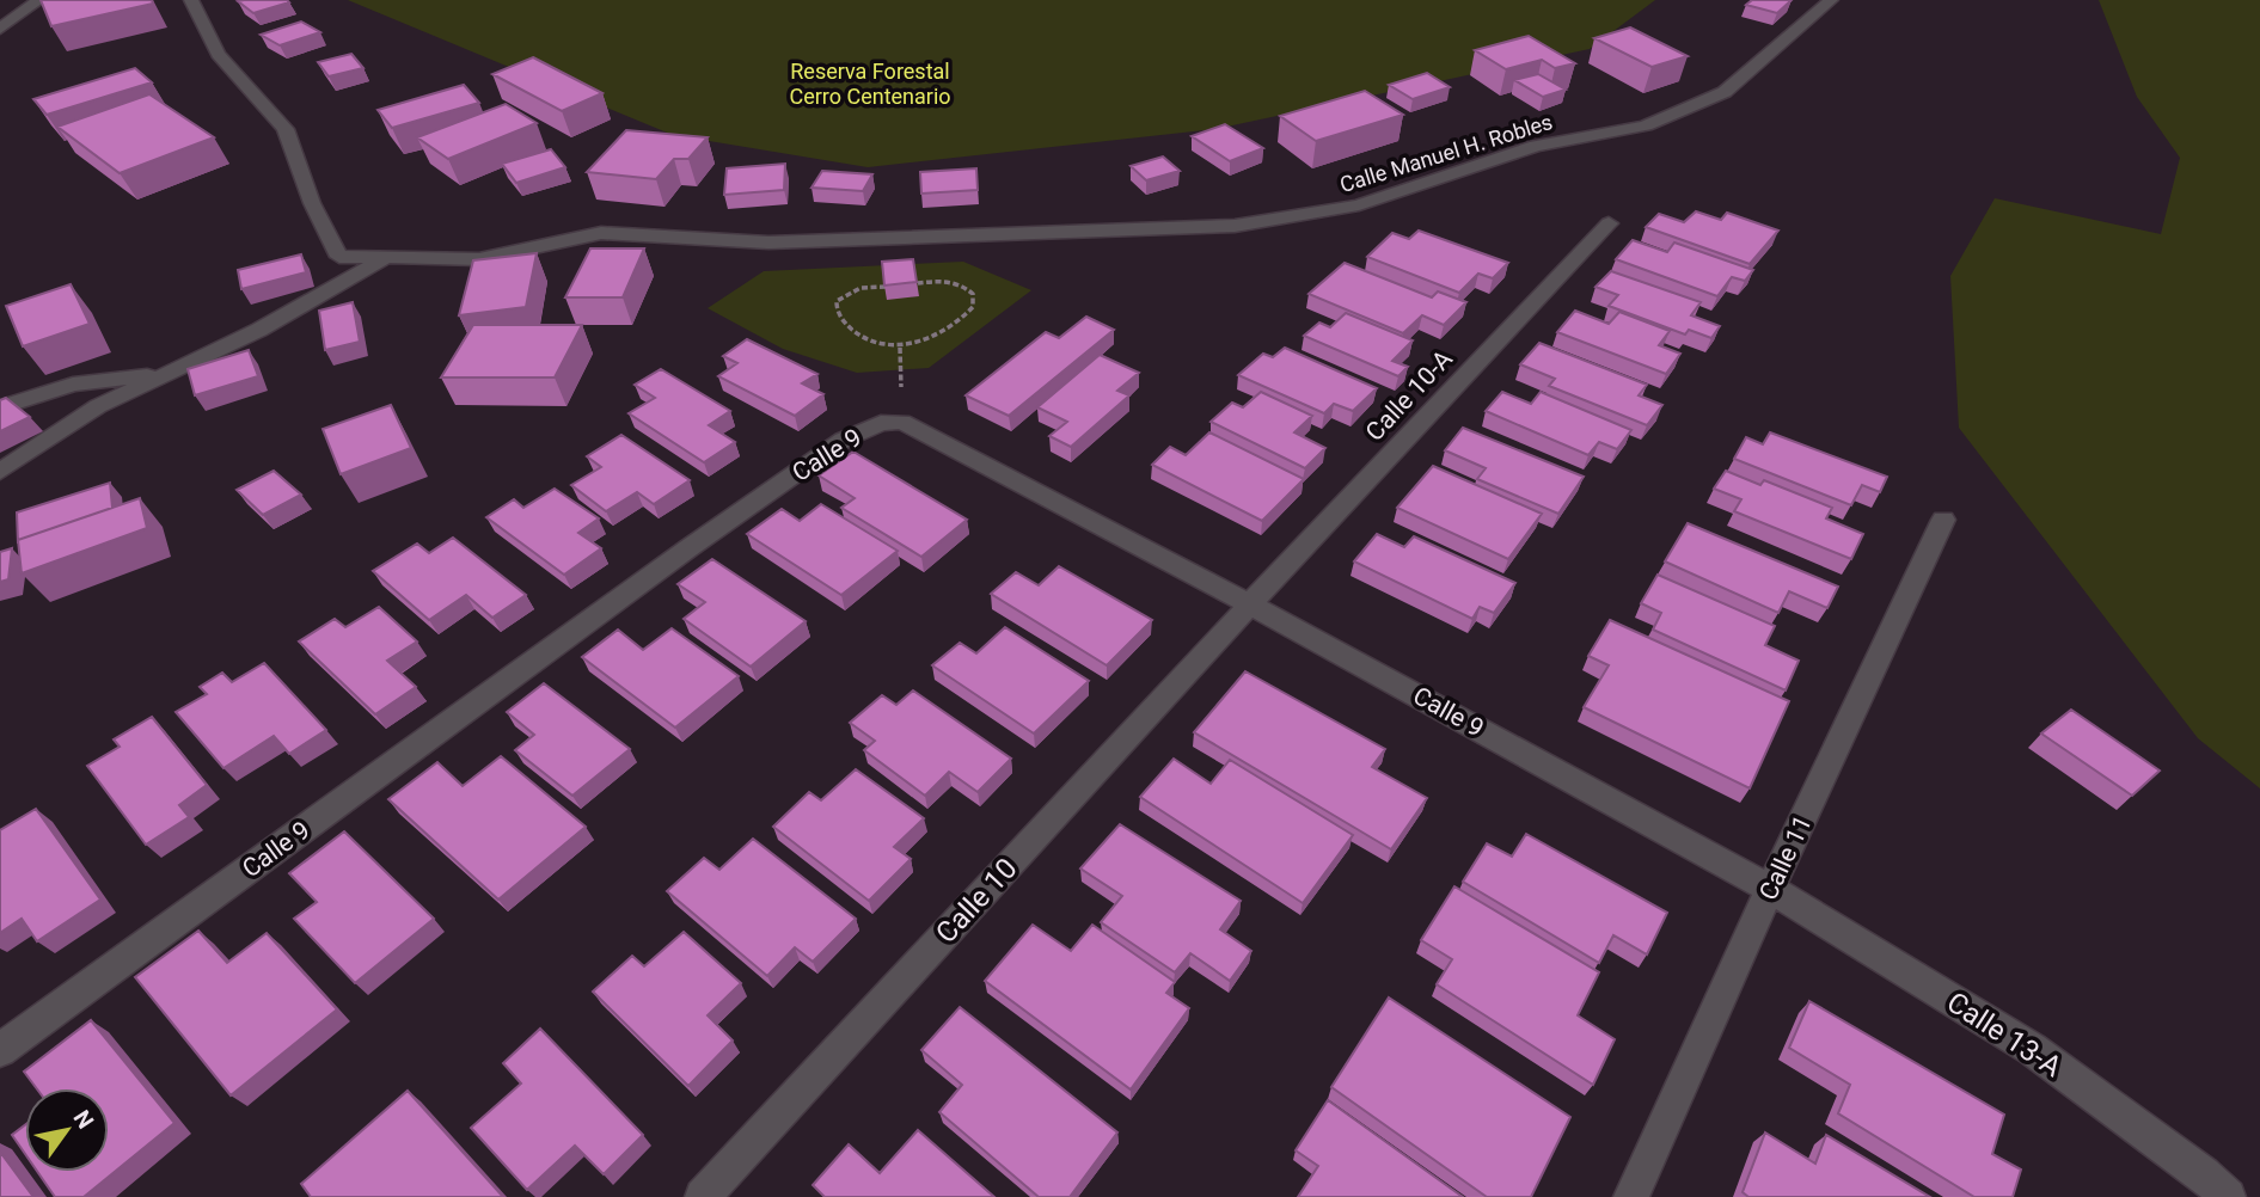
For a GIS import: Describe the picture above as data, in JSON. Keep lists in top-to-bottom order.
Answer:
{
  "streets": {
    "street": [
      "Calle Manuel H. Robles",
      "Calle 10-A",
      "Calle 9",
      "Calle 11",
      "Calle 10",
      "Calle 13-A"
    ]
  },
  "crossings": [
    ["Calle 10-A", "Calle 9"],
    ["Calle 10-A", "Calle 10"],
    ["Calle 9", "Calle 11"],
    ["Calle 9", "Calle 10"],
    ["Calle 9", "Calle 13-A"],
    ["Calle 11", "Calle 13-A"]
  ],
  "parks": ["Reserva Forestal Cerro Centenario"],
  "north": "top right"
}
